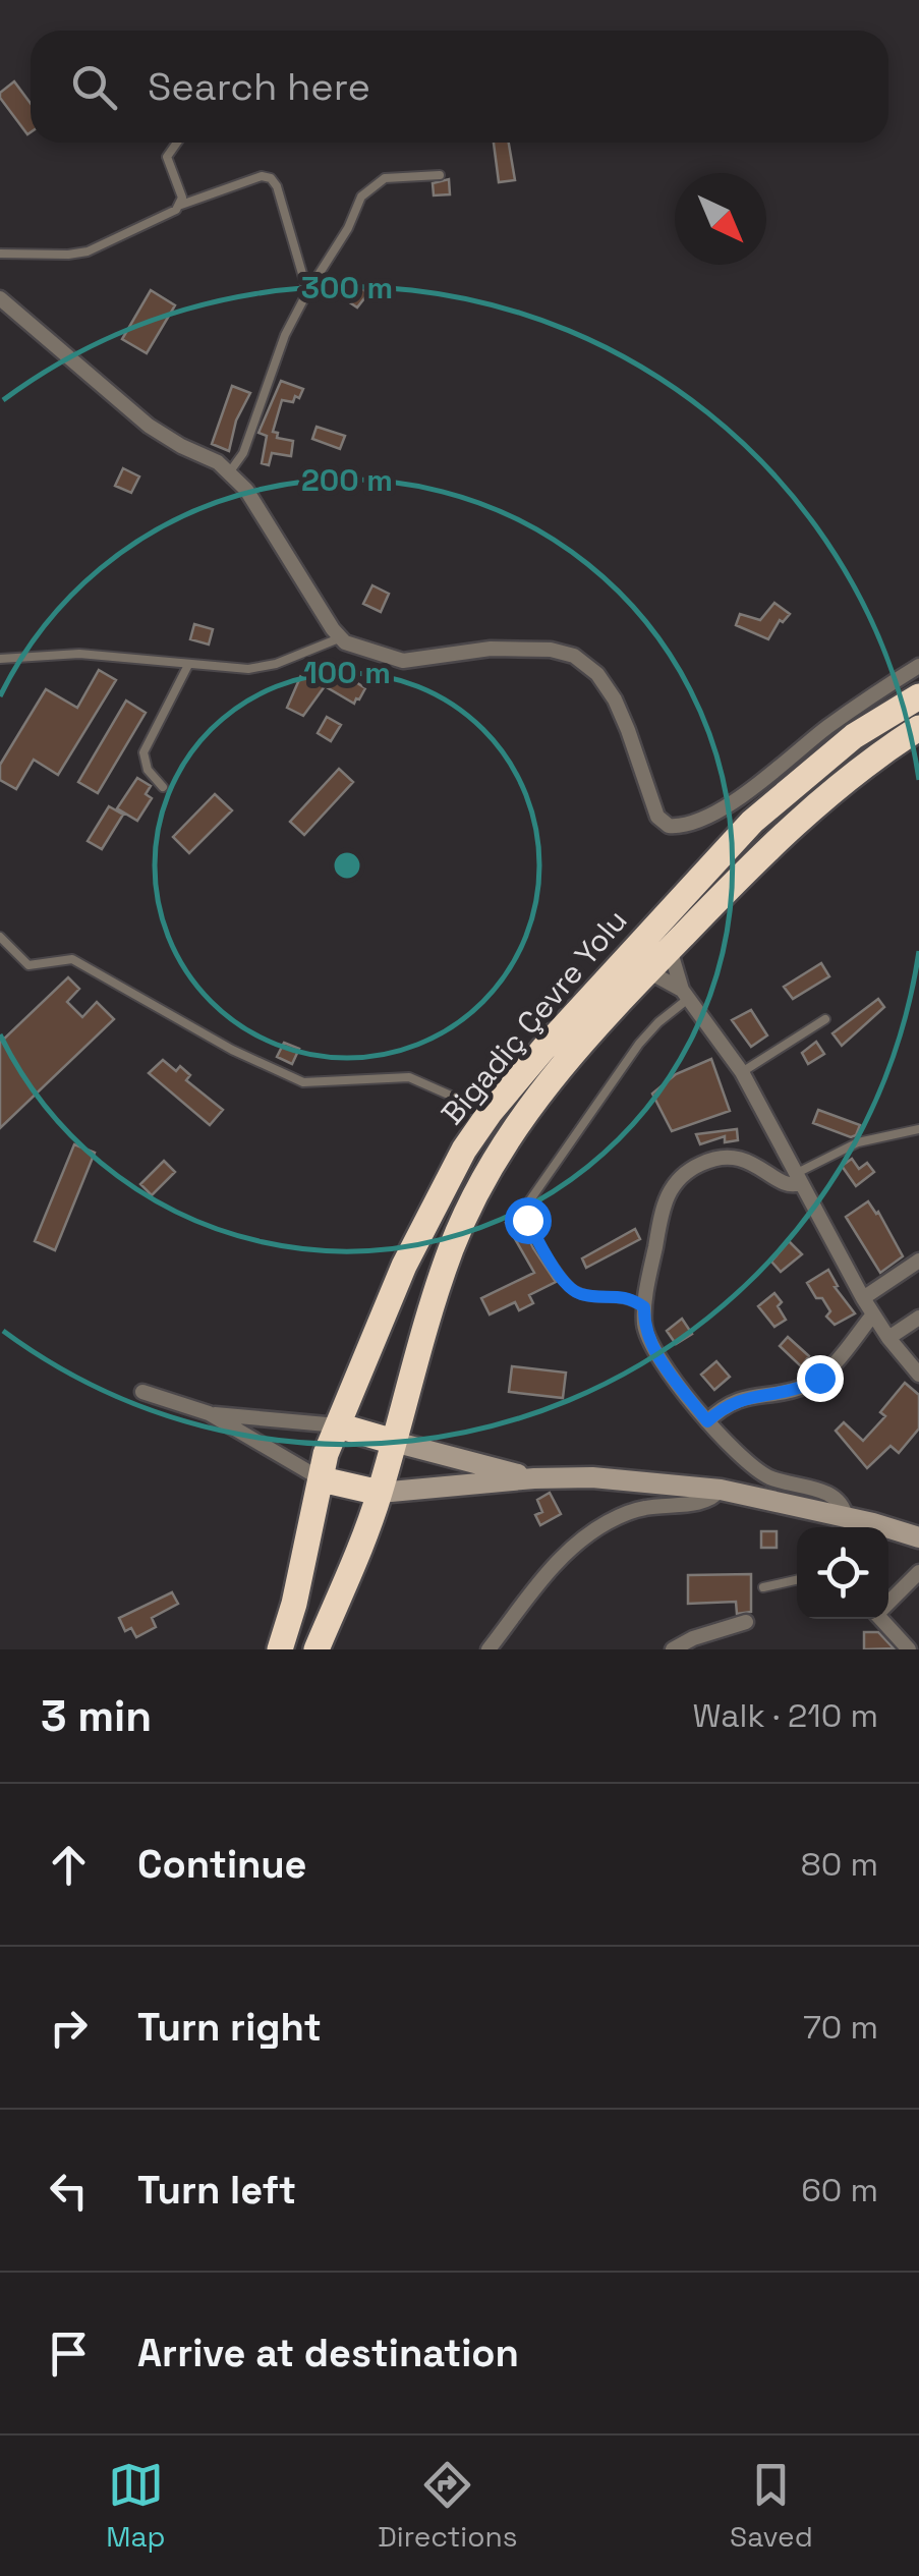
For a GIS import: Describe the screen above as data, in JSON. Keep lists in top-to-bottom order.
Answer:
{
  "streets": {
    "highway": ["Bigadiç Çevre Yolu"]
  },
  "north": "bottom right",
  "page": {
    "search": "Search here",
    "heading": ["3 min", "Walk · 210 m"],
    "list": [
      ["Continue", "80 m"],
      ["Turn right", "70 m"],
      ["Turn left", "60 m"],
      "Arrive at destination"
    ],
    "nav": ["Map", "Directions", "Saved"]
  },
  "rings": ["300 m", "200 m", "100 m"]
}
